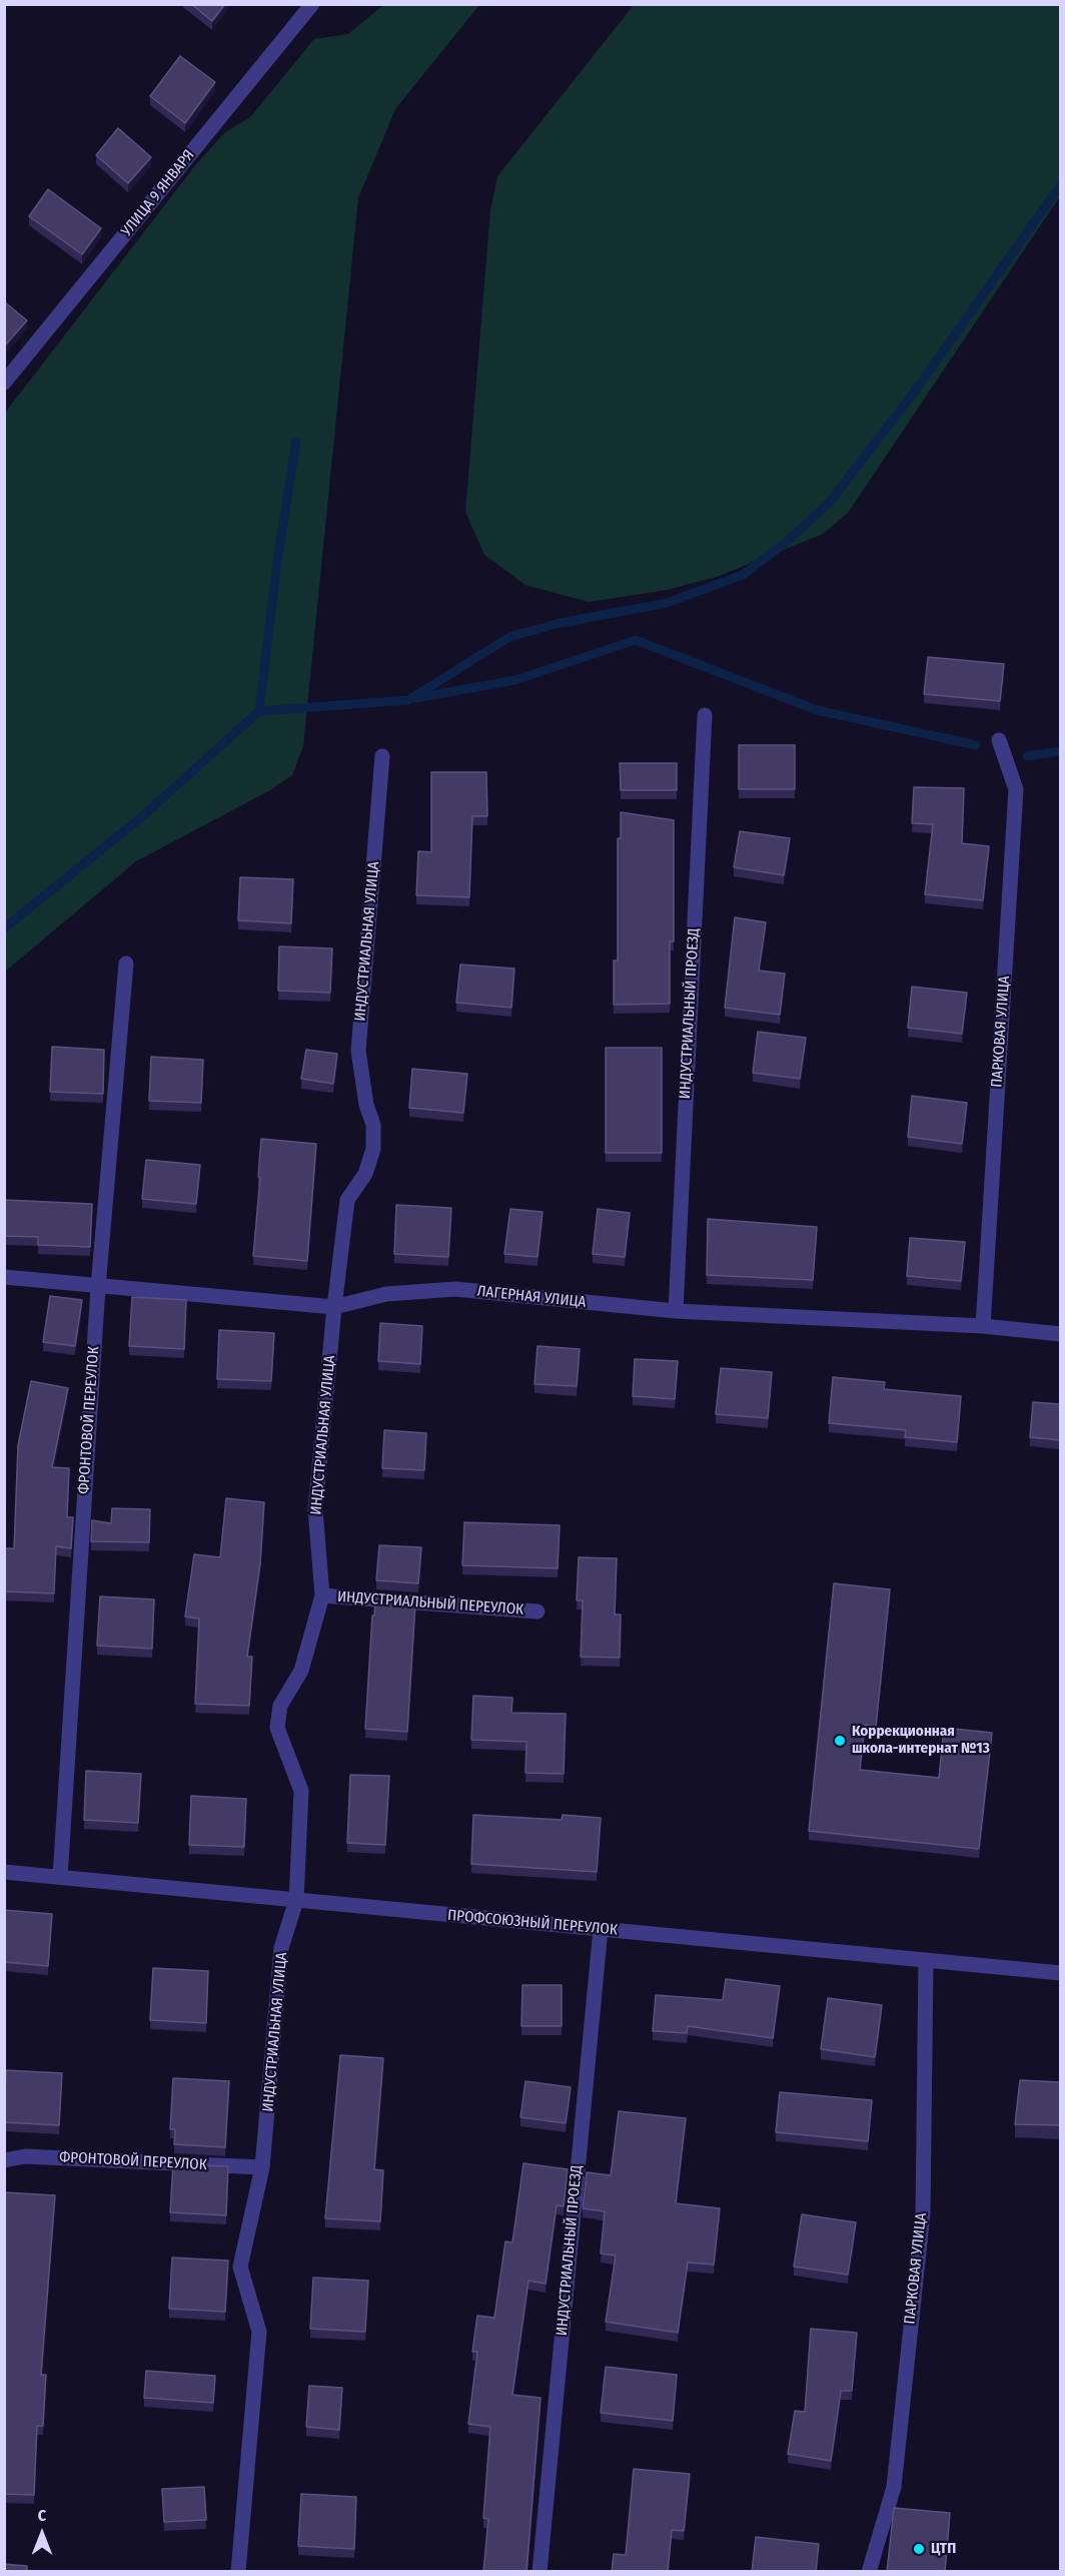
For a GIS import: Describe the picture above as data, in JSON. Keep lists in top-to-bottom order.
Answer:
{
  "streets": {
    "street": [
      "УЛИЦА 9 ЯНВАРЯ",
      "ИНДУСТРИАЛЬНАЯ УЛИЦА",
      "ИНДУСТРИАЛЬНЫЙ ПРОЕЗД",
      "ПАРКОВАЯ УЛИЦА",
      "ЛАГЕРНАЯ УЛИЦА",
      "ФРОНТОВОЙ ПЕРЕУЛОК",
      "ИНДУСТРИАЛЬНЫЙ ПЕРЕУЛОК",
      "ПРОФСОЮЗНЫЙ ПЕРЕУЛОК"
    ]
  },
  "crossings": [
    ["ИНДУСТРИАЛЬНАЯ УЛИЦА", "ЛАГЕРНАЯ УЛИЦА"],
    ["ИНДУСТРИАЛЬНАЯ УЛИЦА", "ФРОНТОВОЙ ПЕРЕУЛОК"],
    ["ИНДУСТРИАЛЬНАЯ УЛИЦА", "ИНДУСТРИАЛЬНЫЙ ПЕРЕУЛОК"],
    ["ИНДУСТРИАЛЬНАЯ УЛИЦА", "ПРОФСОЮЗНЫЙ ПЕРЕУЛОК"],
    ["ИНДУСТРИАЛЬНЫЙ ПРОЕЗД", "ЛАГЕРНАЯ УЛИЦА"],
    ["ИНДУСТРИАЛЬНЫЙ ПРОЕЗД", "ПРОФСОЮЗНЫЙ ПЕРЕУЛОК"],
    ["ПАРКОВАЯ УЛИЦА", "ЛАГЕРНАЯ УЛИЦА"],
    ["ПАРКОВАЯ УЛИЦА", "ПРОФСОЮЗНЫЙ ПЕРЕУЛОК"],
    ["ЛАГЕРНАЯ УЛИЦА", "ФРОНТОВОЙ ПЕРЕУЛОК"],
    ["ФРОНТОВОЙ ПЕРЕУЛОК", "ПРОФСОЮЗНЫЙ ПЕРЕУЛОК"]
  ],
  "places": ["Коррекционная школа-интернат №13", "ЦТП"],
  "north": "top"
}
